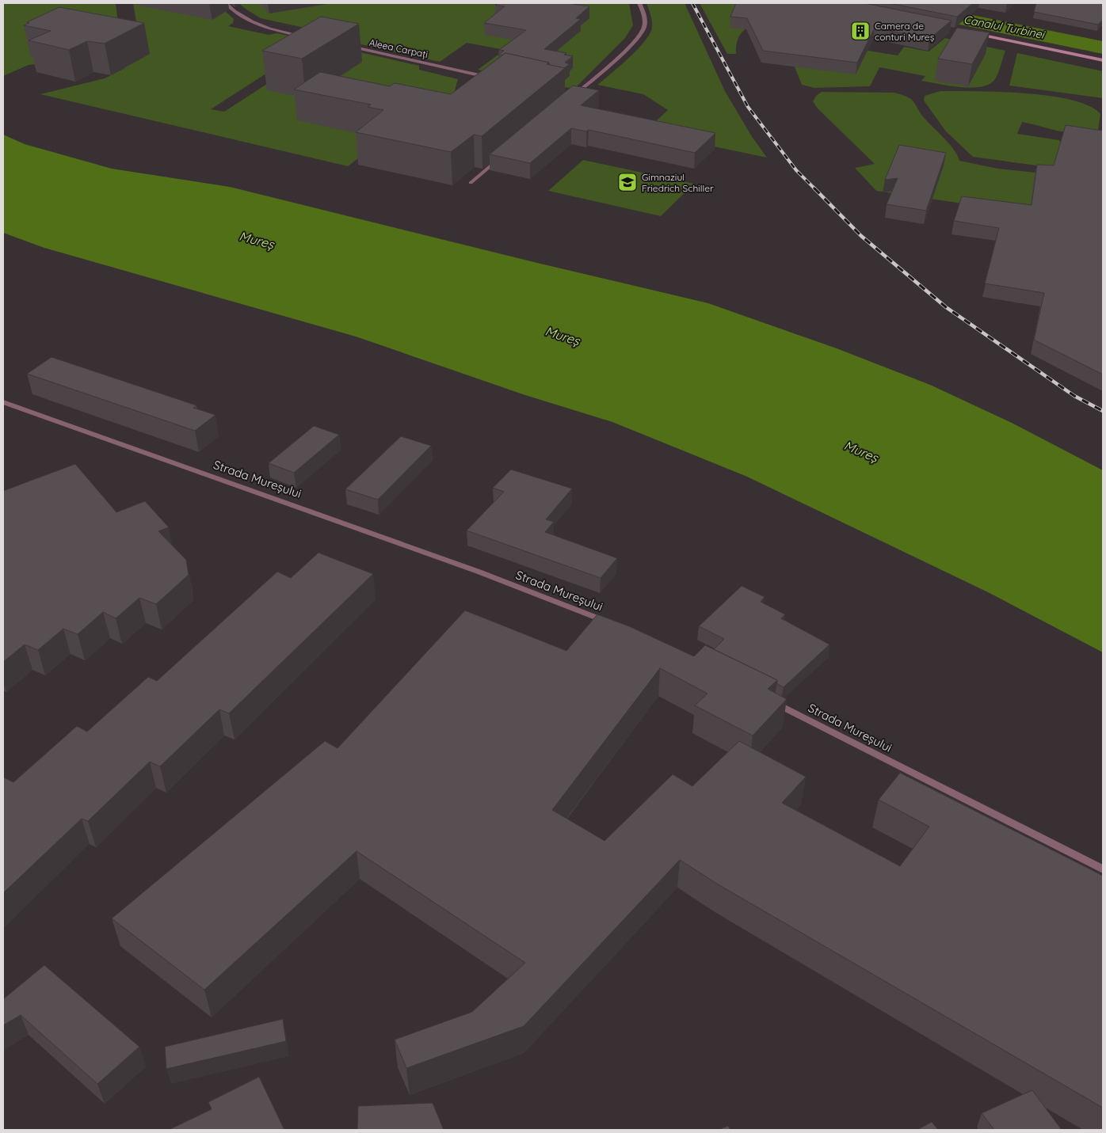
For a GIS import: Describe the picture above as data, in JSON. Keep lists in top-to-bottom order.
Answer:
{
  "streets": {
    "street": ["Aleea Carpați", "Strada Mureșului"]
  },
  "water": ["Canalul Turbinei", "Mureș"],
  "places": {
    "building": ["Camera de conturi Mureș"],
    "school or university": ["Gimnaziul Friedrich Schiller"]
  }
}
